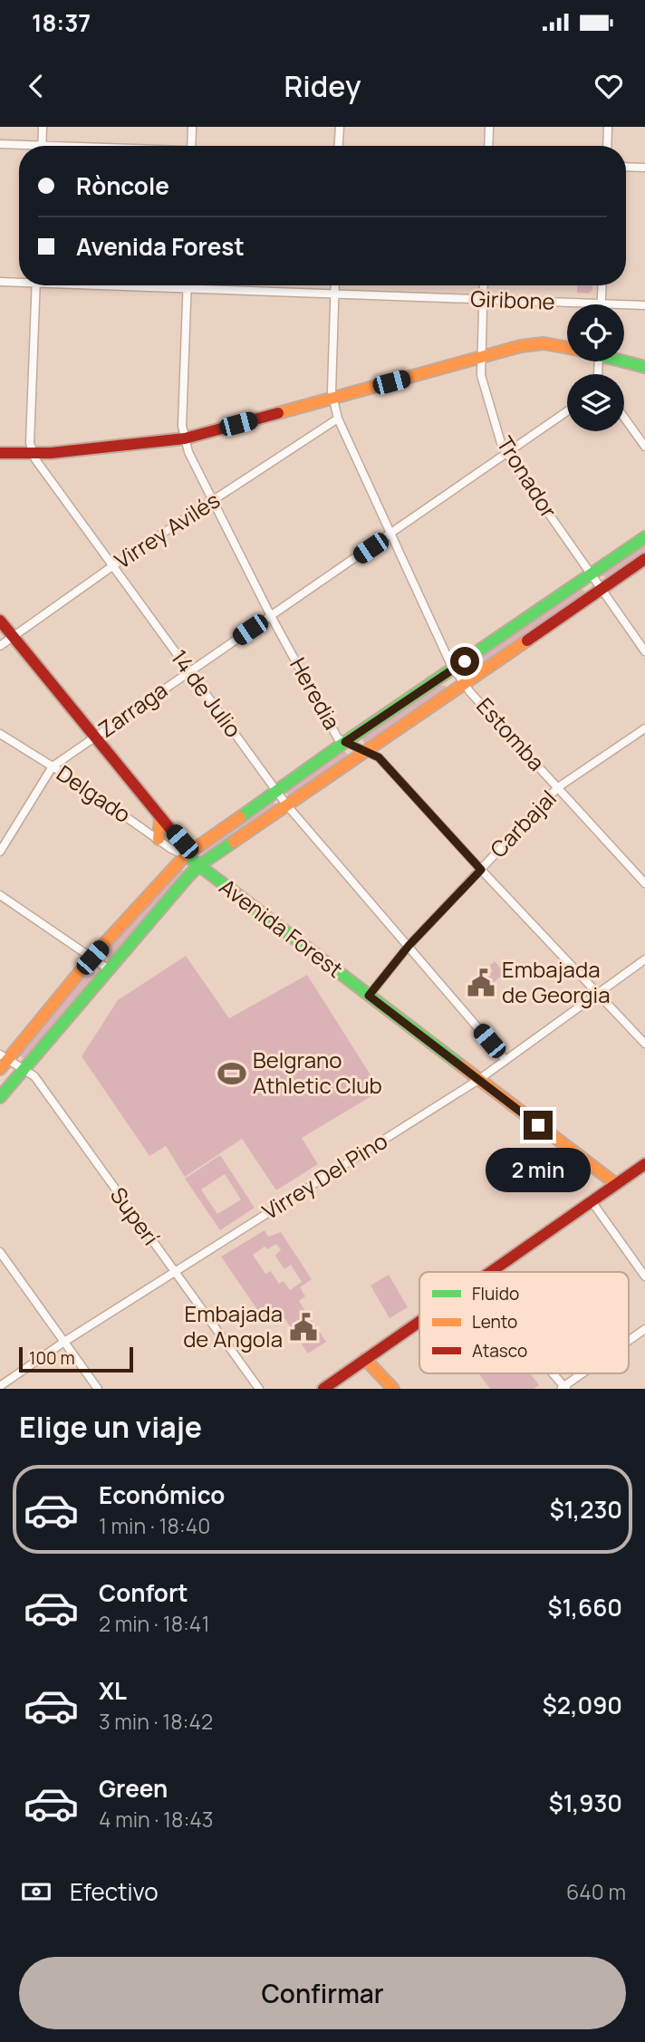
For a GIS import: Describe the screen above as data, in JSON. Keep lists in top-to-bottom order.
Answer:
{
  "streets": {
    "main road": ["Avenida Forest"],
    "street": [
      "Giribone",
      "Tronador",
      "Virrey Avilés",
      "14 de Julio",
      "Heredia",
      "Zarraga",
      "Estomba",
      "Delgado",
      "Carbajal",
      "Virrey Del Pino",
      "Superí"
    ]
  },
  "crossings": [
    ["Giribone", "Tronador"],
    ["Giribone", "Heredia"],
    ["Giribone", "Estomba"],
    ["Tronador", "Zarraga"],
    ["Virrey Avilés", "14 de Julio"],
    ["Virrey Avilés", "Heredia"],
    ["Virrey Avilés", "Estomba"],
    ["Virrey Avilés", "Avenida Forest"],
    ["14 de Julio", "Zarraga"],
    ["14 de Julio", "Carbajal"],
    ["14 de Julio", "Virrey Del Pino"],
    ["Heredia", "Zarraga"],
    ["Heredia", "Carbajal"],
    ["Heredia", "Virrey Del Pino"],
    ["Zarraga", "Estomba"],
    ["Zarraga", "Delgado"],
    ["Zarraga", "Avenida Forest"],
    ["Estomba", "Carbajal"],
    ["Delgado", "Avenida Forest"],
    ["Carbajal", "Avenida Forest"],
    ["Avenida Forest", "Virrey Del Pino"],
    ["Virrey Del Pino", "Superí"]
  ],
  "places": {
    "public building": ["Embajada de Georgia", "Embajada de Angola"],
    "sports": ["Belgrano Athletic Club"]
  },
  "legend": ["Fluido", "Lento", "Atasco"],
  "scale_bar": "100 m",
  "page": {
    "status": "18:37",
    "header": "Ridey",
    "banner": ["Ròncole", "Avenida Forest"],
    "bubble": "2 min",
    "scale": "100 m",
    "heading": "Elige un viaje",
    "list": [
      {
        "name": "Económico",
        "note": "1 min · 18:40",
        "value": "$1,230"
      },
      {
        "name": "Confort",
        "note": "2 min · 18:41",
        "value": "$1,660"
      },
      {
        "name": "XL",
        "note": "3 min · 18:42",
        "value": "$2,090"
      },
      {
        "name": "Green",
        "note": "4 min · 18:43",
        "value": "$1,930"
      }
    ],
    "pay": ["Efectivo", "640 m"],
    "buttons": "Confirmar"
  }
}
